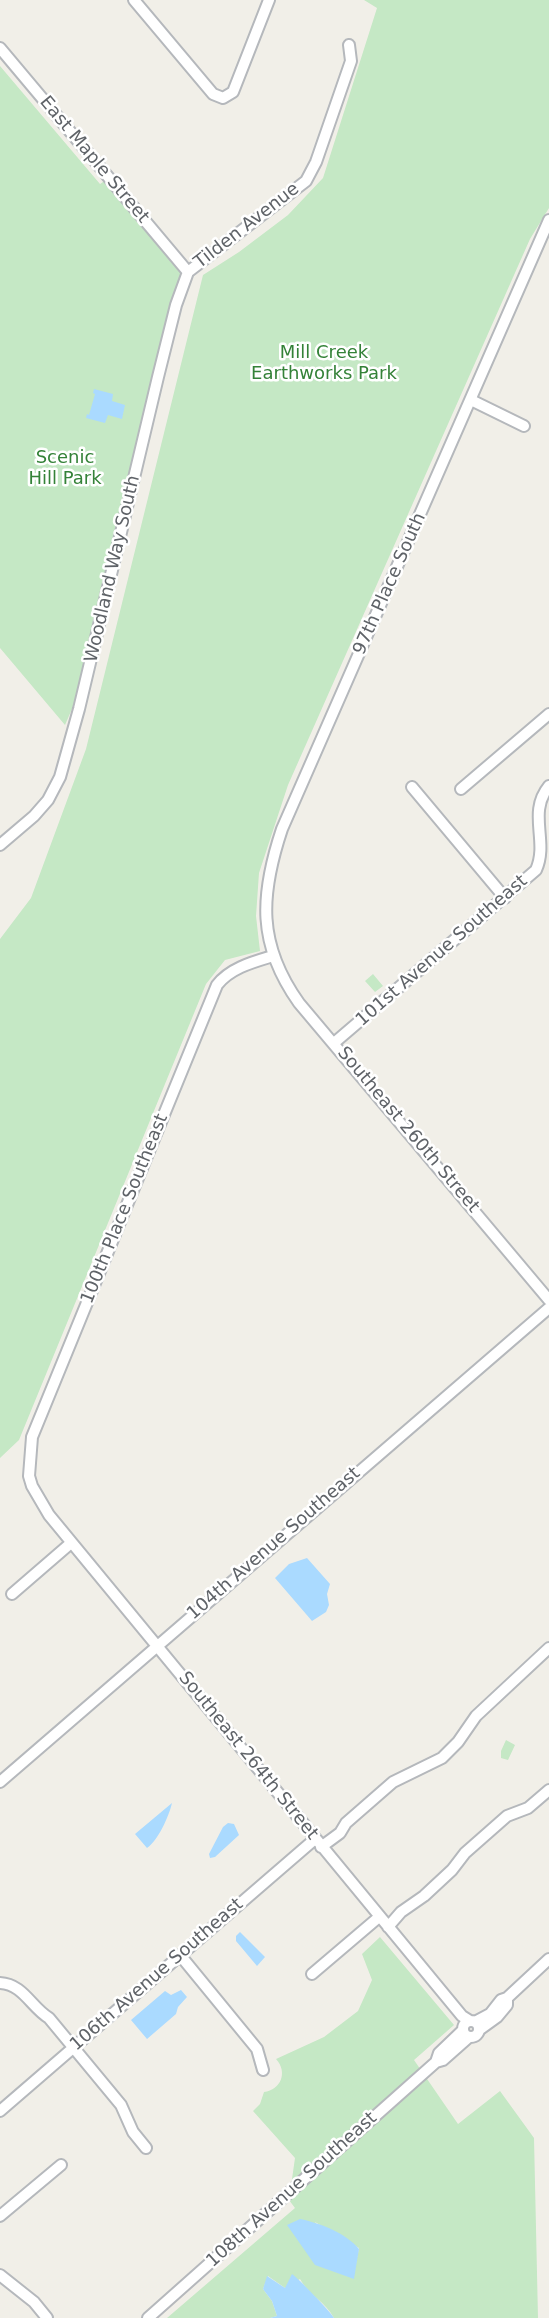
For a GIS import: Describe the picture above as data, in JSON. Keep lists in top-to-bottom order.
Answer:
{
  "streets": {
    "street": [
      "East Maple Street",
      "Tilden Avenue",
      "Woodland Way South",
      "97th Place South",
      "101st Avenue Southeast",
      "Southeast 260th Street",
      "100th Place Southeast",
      "104th Avenue Southeast",
      "Southeast 264th Street",
      "106th Avenue Southeast",
      "108th Avenue Southeast"
    ]
  },
  "crossings": [
    ["East Maple Street", "Tilden Avenue"],
    ["East Maple Street", "Woodland Way South"],
    ["Tilden Avenue", "Woodland Way South"],
    ["97th Place South", "Southeast 260th Street"],
    ["97th Place South", "100th Place Southeast"],
    ["101st Avenue Southeast", "Southeast 260th Street"],
    ["Southeast 260th Street", "100th Place Southeast"],
    ["100th Place Southeast", "Southeast 264th Street"],
    ["104th Avenue Southeast", "Southeast 264th Street"],
    ["Southeast 264th Street", "106th Avenue Southeast"],
    ["Southeast 264th Street", "108th Avenue Southeast"]
  ],
  "parks": ["Mill Creek Earthworks Park", "Scenic Hill Park"]
}
